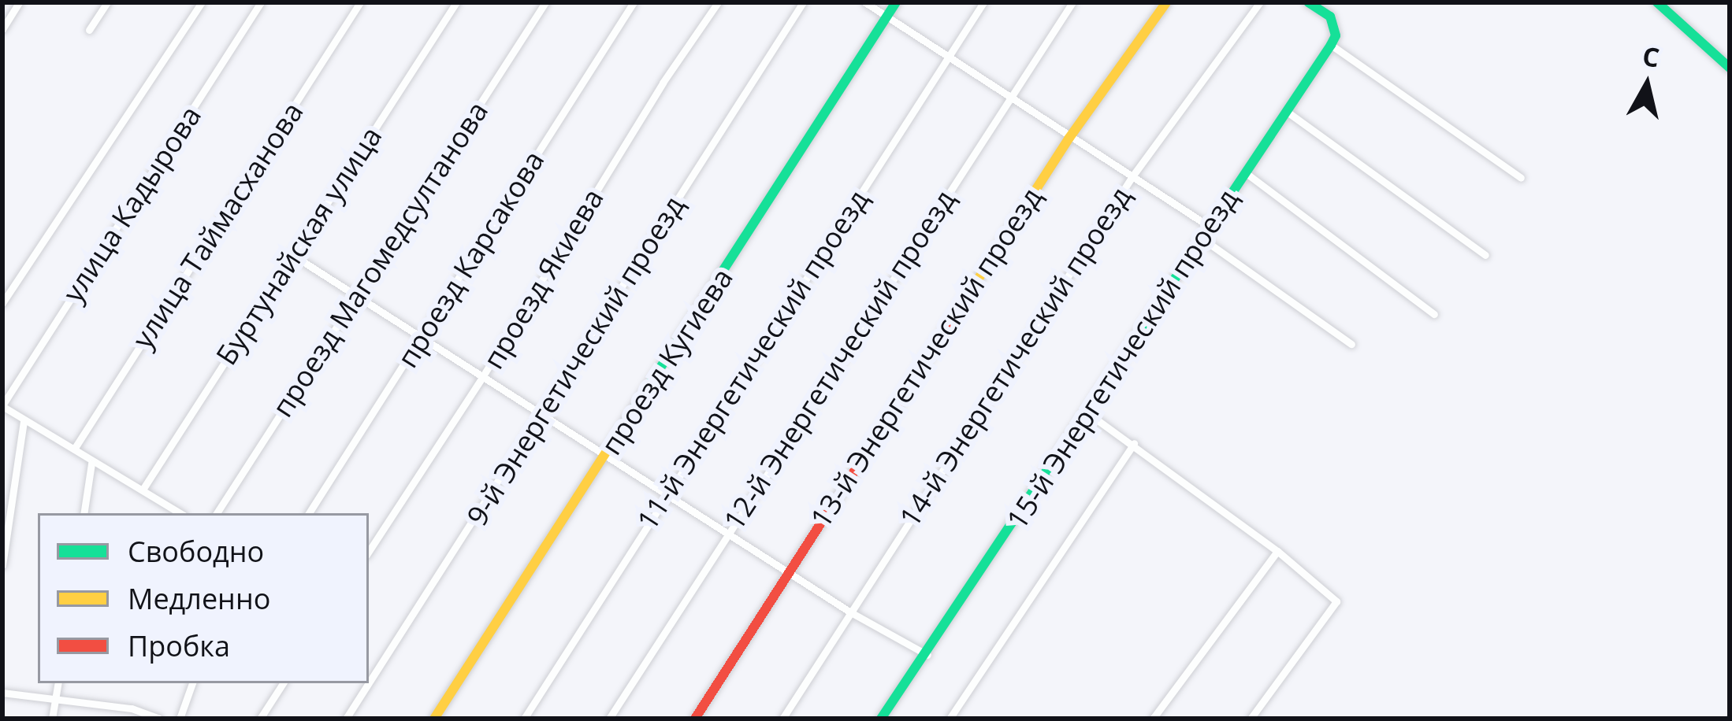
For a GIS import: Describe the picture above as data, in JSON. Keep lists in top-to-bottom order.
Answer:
{
  "streets": {
    "main road": ["13-й Энергетический проезд", "15-й Энергетический проезд", "проезд Кугиева"],
    "street": [
      "улица Кадырова",
      "улица Таймасханова",
      "Буртунайская улица",
      "проезд Магомедсултанова",
      "проезд Карсакова",
      "проезд Якиева",
      "14-й Энергетический проезд",
      "11-й Энергетический проезд",
      "12-й Энергетический проезд",
      "9-й Энергетический проезд"
    ]
  },
  "legend": ["Свободно", "Медленно", "Пробка"],
  "north": "top"
}
